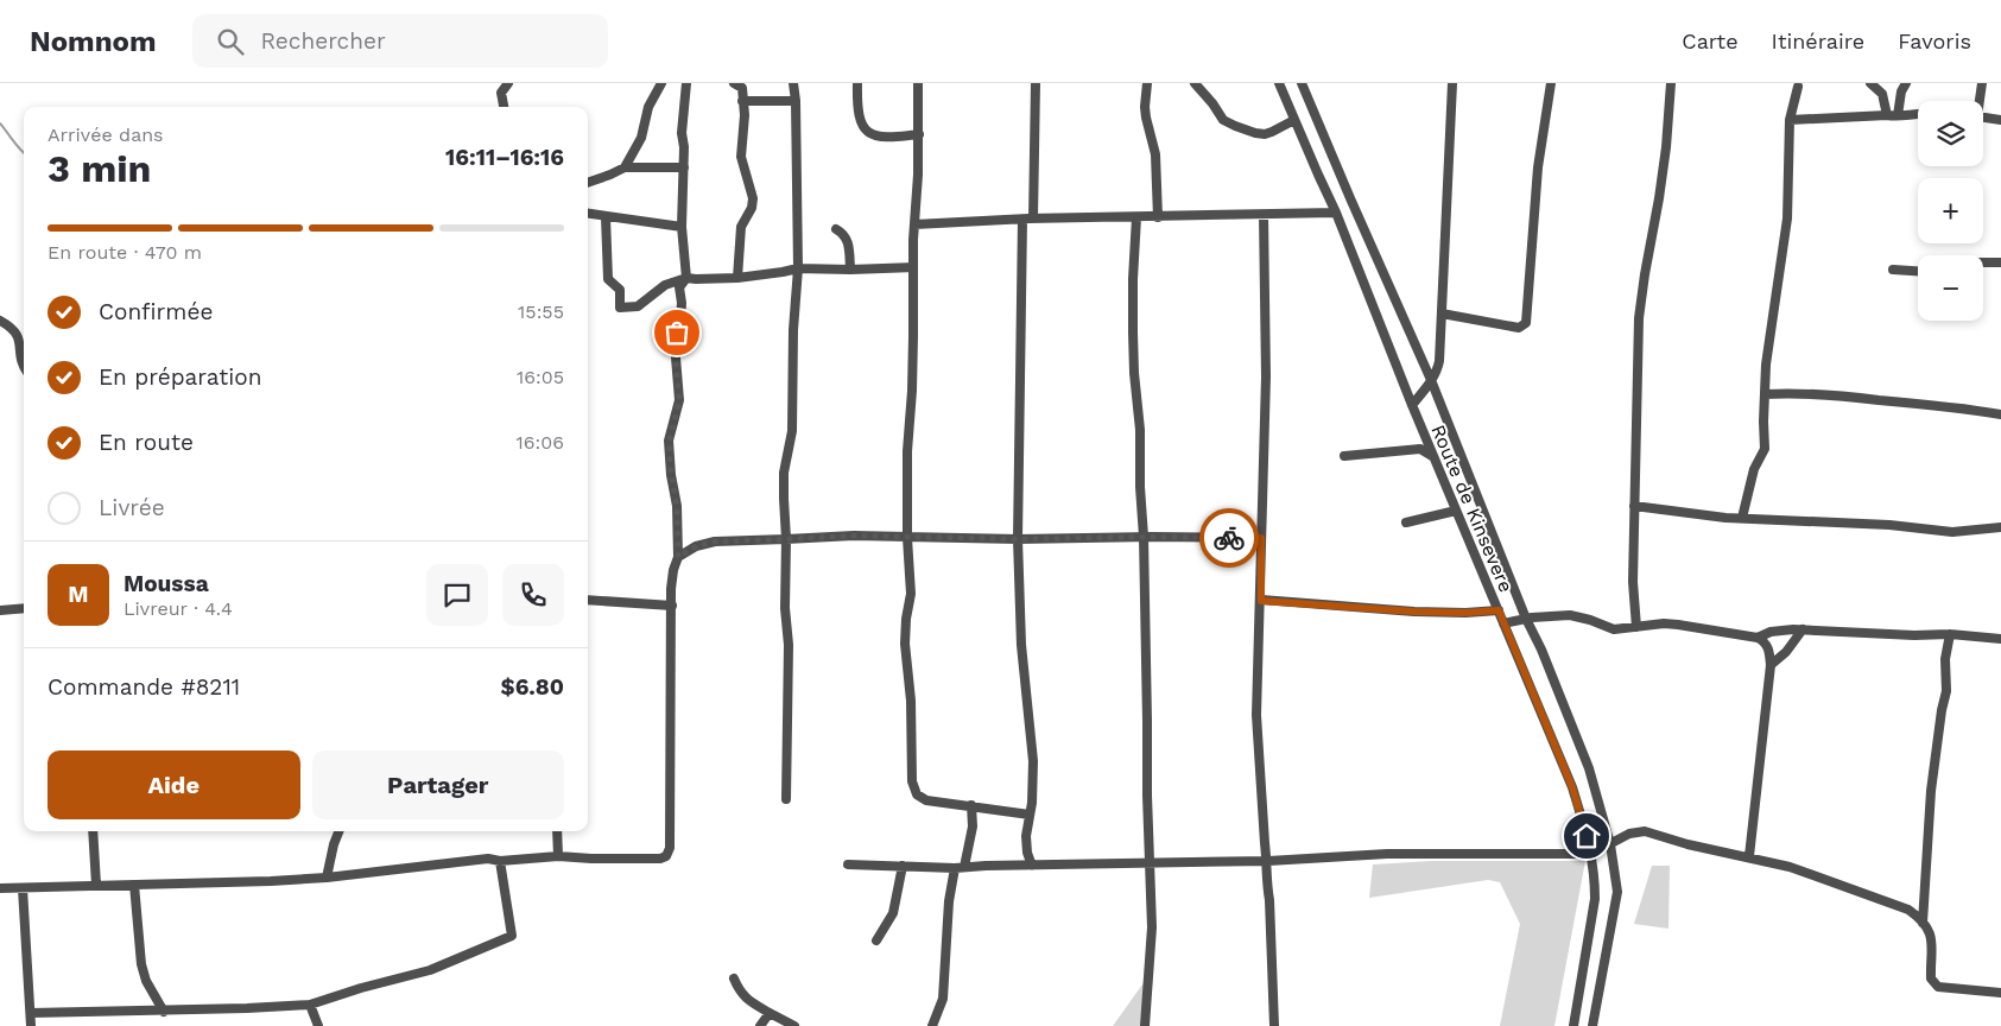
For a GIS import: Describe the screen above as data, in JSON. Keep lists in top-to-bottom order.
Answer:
{
  "streets": {
    "street": ["Route de Kinsevere"]
  },
  "page": {
    "header": "Nomnom",
    "search": "Rechercher",
    "nav": ["Carte", "Itinéraire", "Favoris"],
    "map_buttons": ["+", "−"],
    "heading": ["3 min", "Arrivée dans", "16:11–16:16"],
    "panel": [
      "Moussa",
      "Livreur · 4.4",
      "Commande #8211",
      "$6.80"
    ],
    "bar": "En route · 470 m",
    "list": [
      ["Confirmée", "15:55"],
      ["En préparation", "16:05"],
      ["En route", "16:06"],
      "Livrée"
    ],
    "round": "M",
    "buttons": ["Aide", "Partager"]
  }
}
